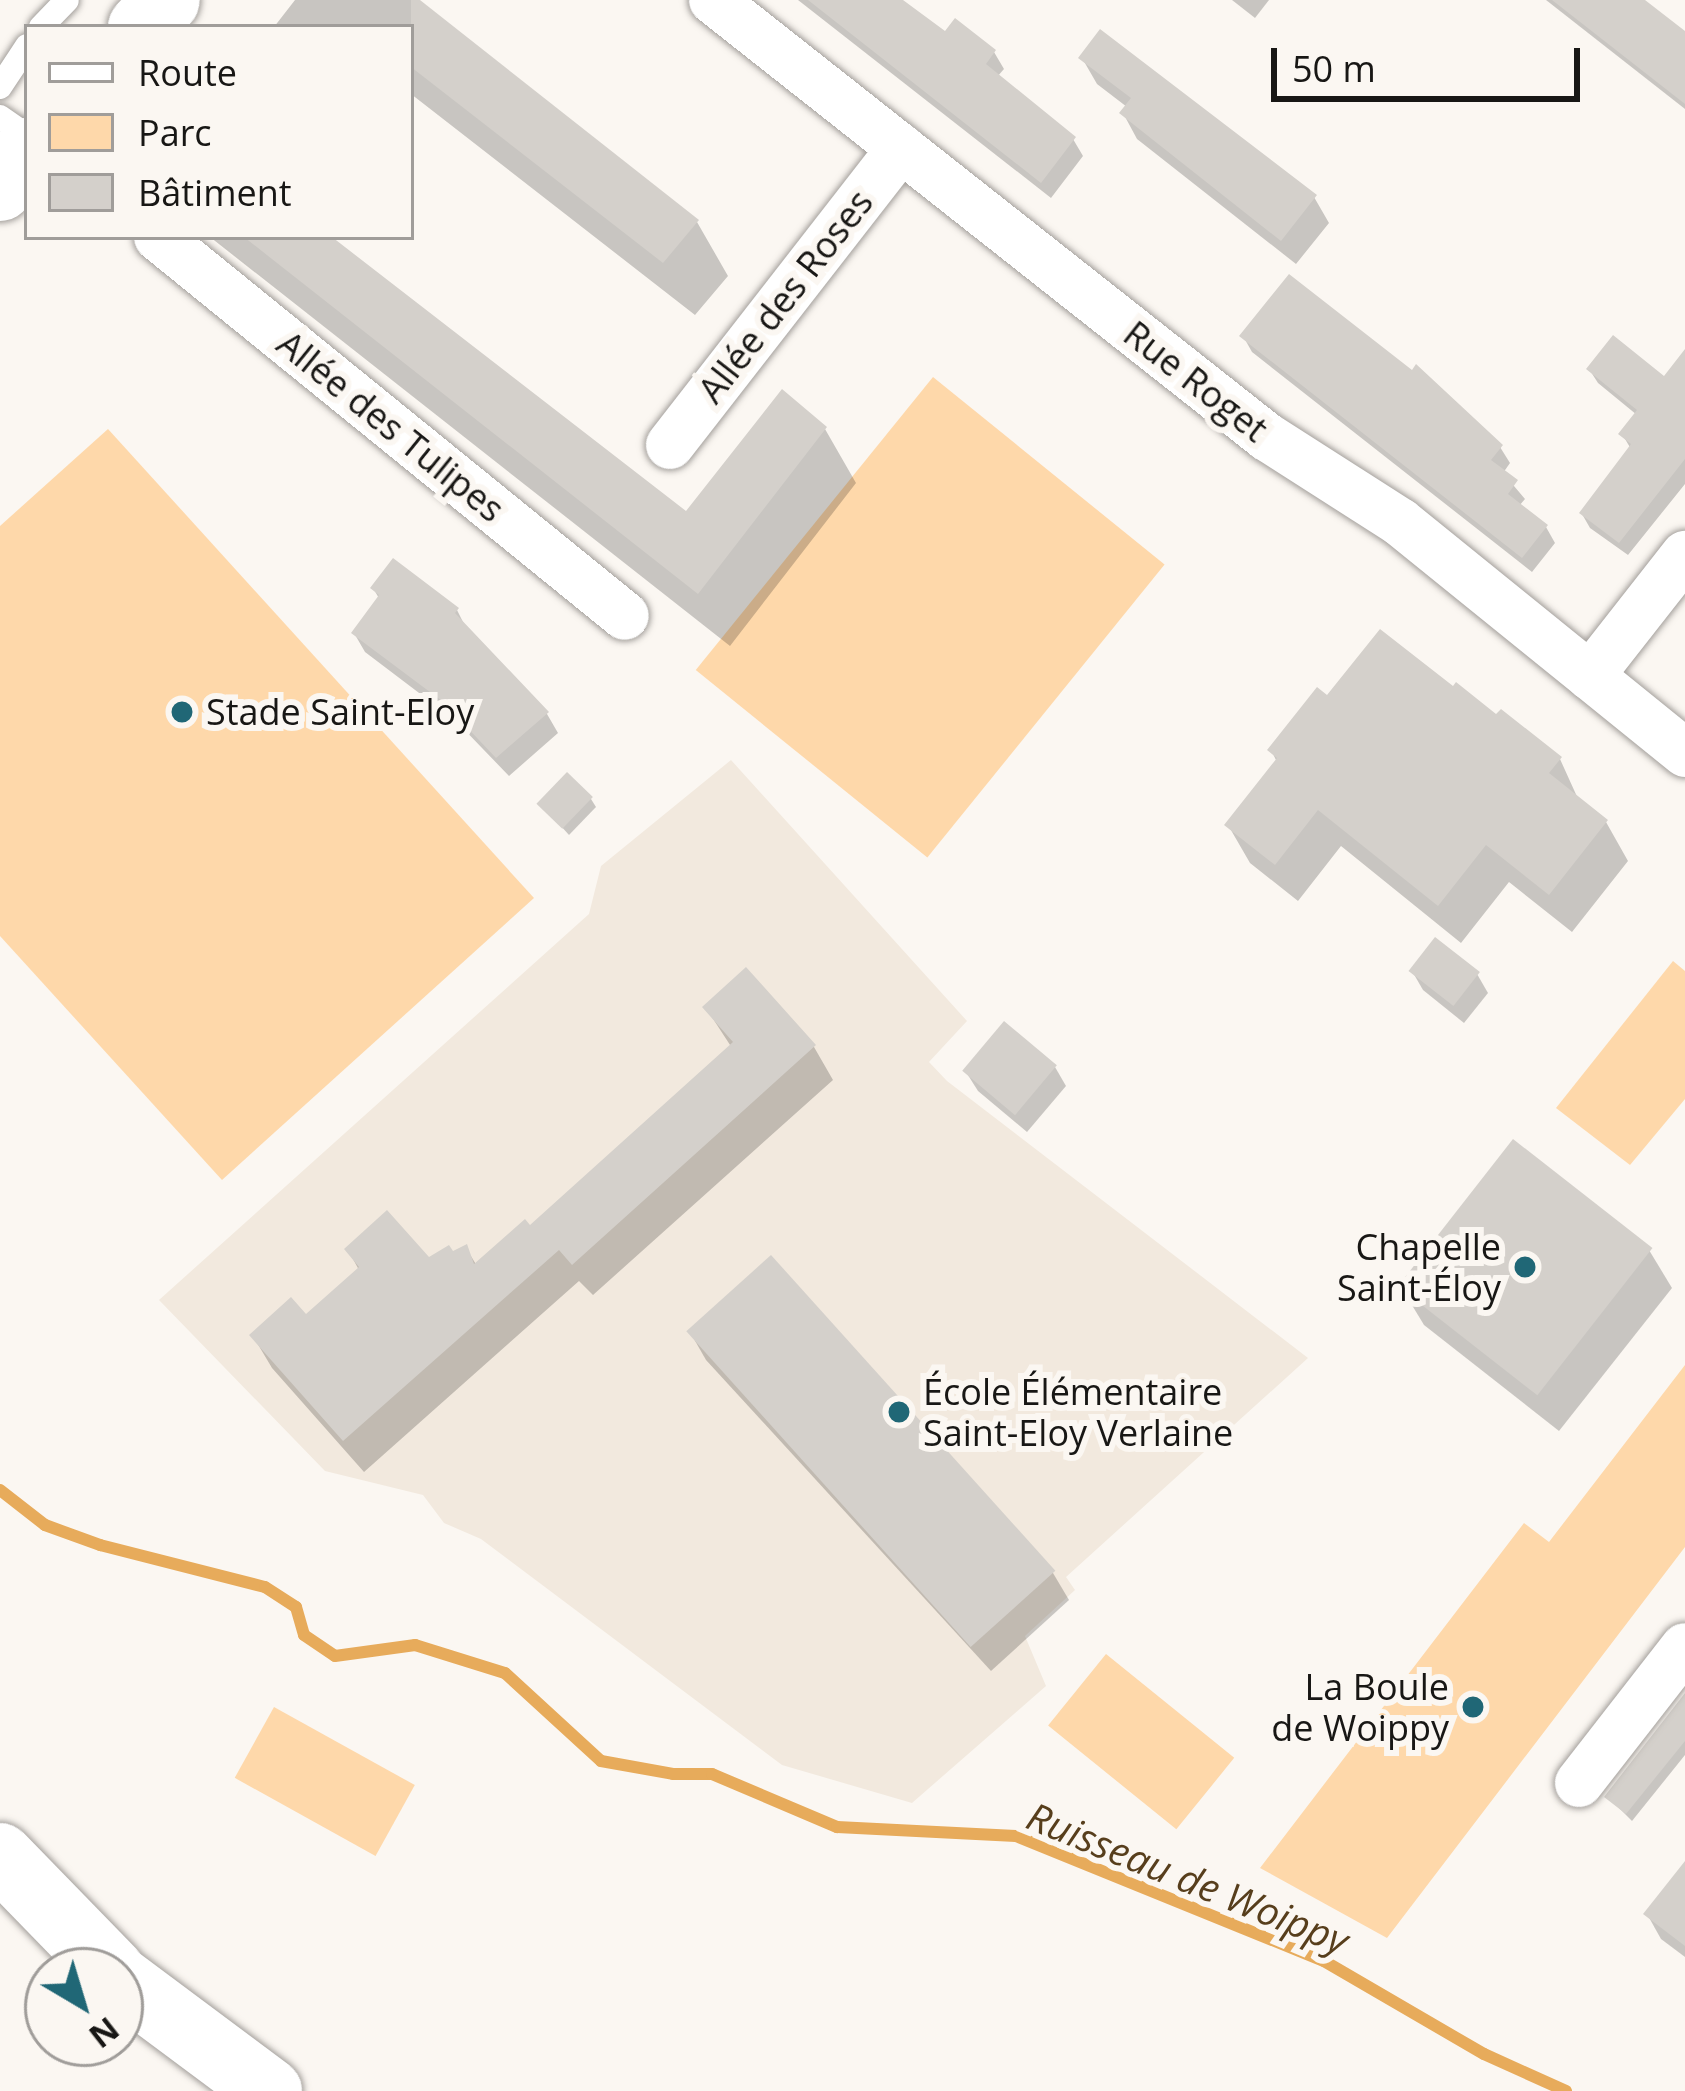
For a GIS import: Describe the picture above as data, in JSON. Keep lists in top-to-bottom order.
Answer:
{
  "streets": {
    "street": ["Allée des Roses", "Rue Roget", "Allée des Tulipes"]
  },
  "crossings": [
    ["Allée des Roses", "Rue Roget"]
  ],
  "water": ["Ruisseau de Woippy"],
  "places": [
    "Stade Saint-Eloy",
    "Chapelle Saint-Éloy",
    "École Élémentaire Saint-Eloy Verlaine",
    "La Boule de Woippy"
  ],
  "legend": ["Route", "Parc", "Bâtiment"],
  "scale_bar": "50 m",
  "north": "bottom right"
}
